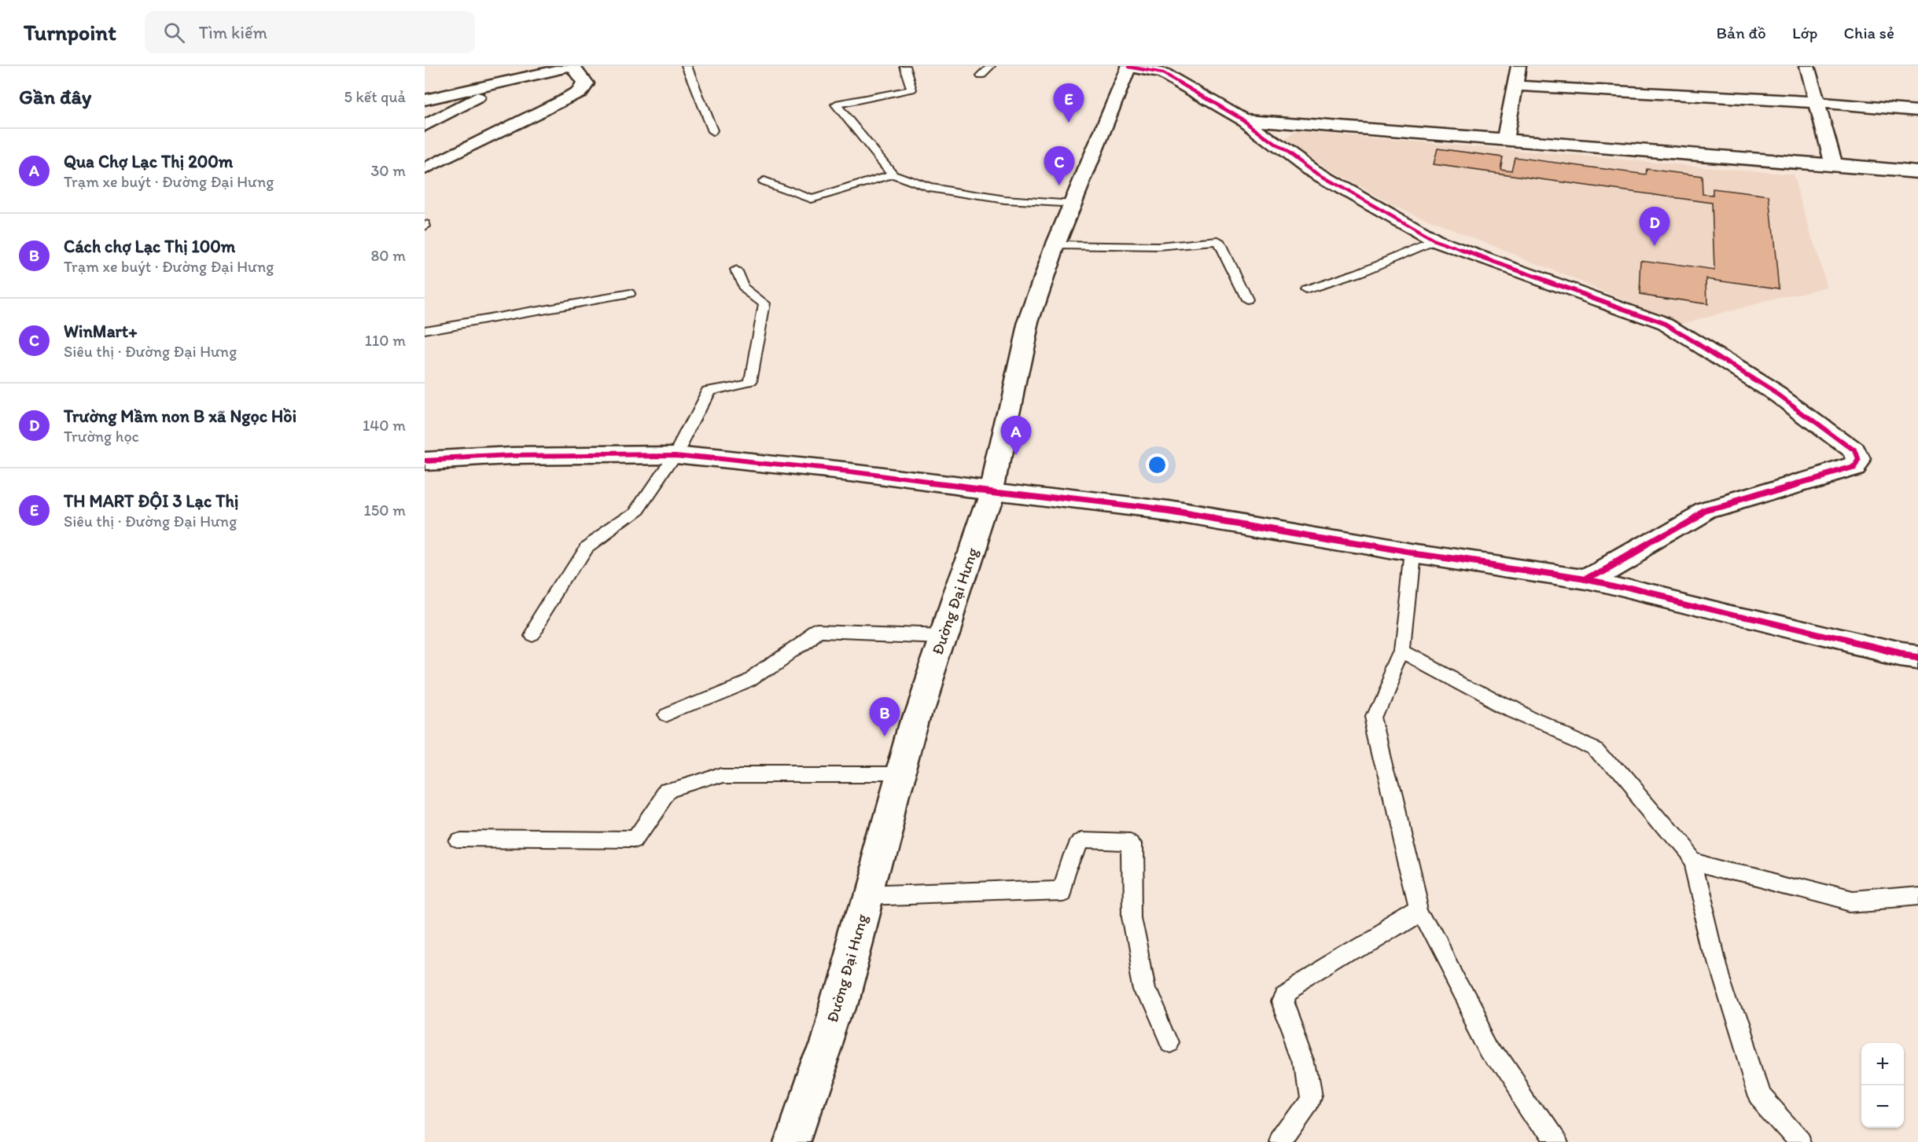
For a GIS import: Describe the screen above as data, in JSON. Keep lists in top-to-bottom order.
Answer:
{
  "streets": {
    "street": ["Đường Đại Hưng"]
  },
  "page": {
    "header": "Turnpoint",
    "search": "Tìm kiếm",
    "nav": ["Bản đồ", "Lớp", "Chia sẻ"],
    "heading": ["Gần đây", "5 kết quả"],
    "pins": [
      "E",
      "C",
      "D",
      "A",
      "B"
    ],
    "list": [
      {
        "mark": "A",
        "name": "Qua Chợ Lạc Thị 200m",
        "note": "Trạm xe buýt · Đường Đại Hưng",
        "value": "30 m"
      },
      {
        "mark": "B",
        "name": "Cách chợ Lạc Thị 100m",
        "note": "Trạm xe buýt · Đường Đại Hưng",
        "value": "80 m"
      },
      {
        "mark": "C",
        "name": "WinMart+",
        "note": "Siêu thị · Đường Đại Hưng",
        "value": "110 m"
      },
      {
        "mark": "D",
        "name": "Trường Mầm non B xã Ngọc Hồi",
        "note": "Trường học",
        "value": "140 m"
      },
      {
        "mark": "E",
        "name": "TH MART ĐỘI 3 Lạc Thị",
        "note": "Siêu thị · Đường Đại Hưng",
        "value": "150 m"
      }
    ],
    "map_buttons": ["+", "−"]
  }
}
